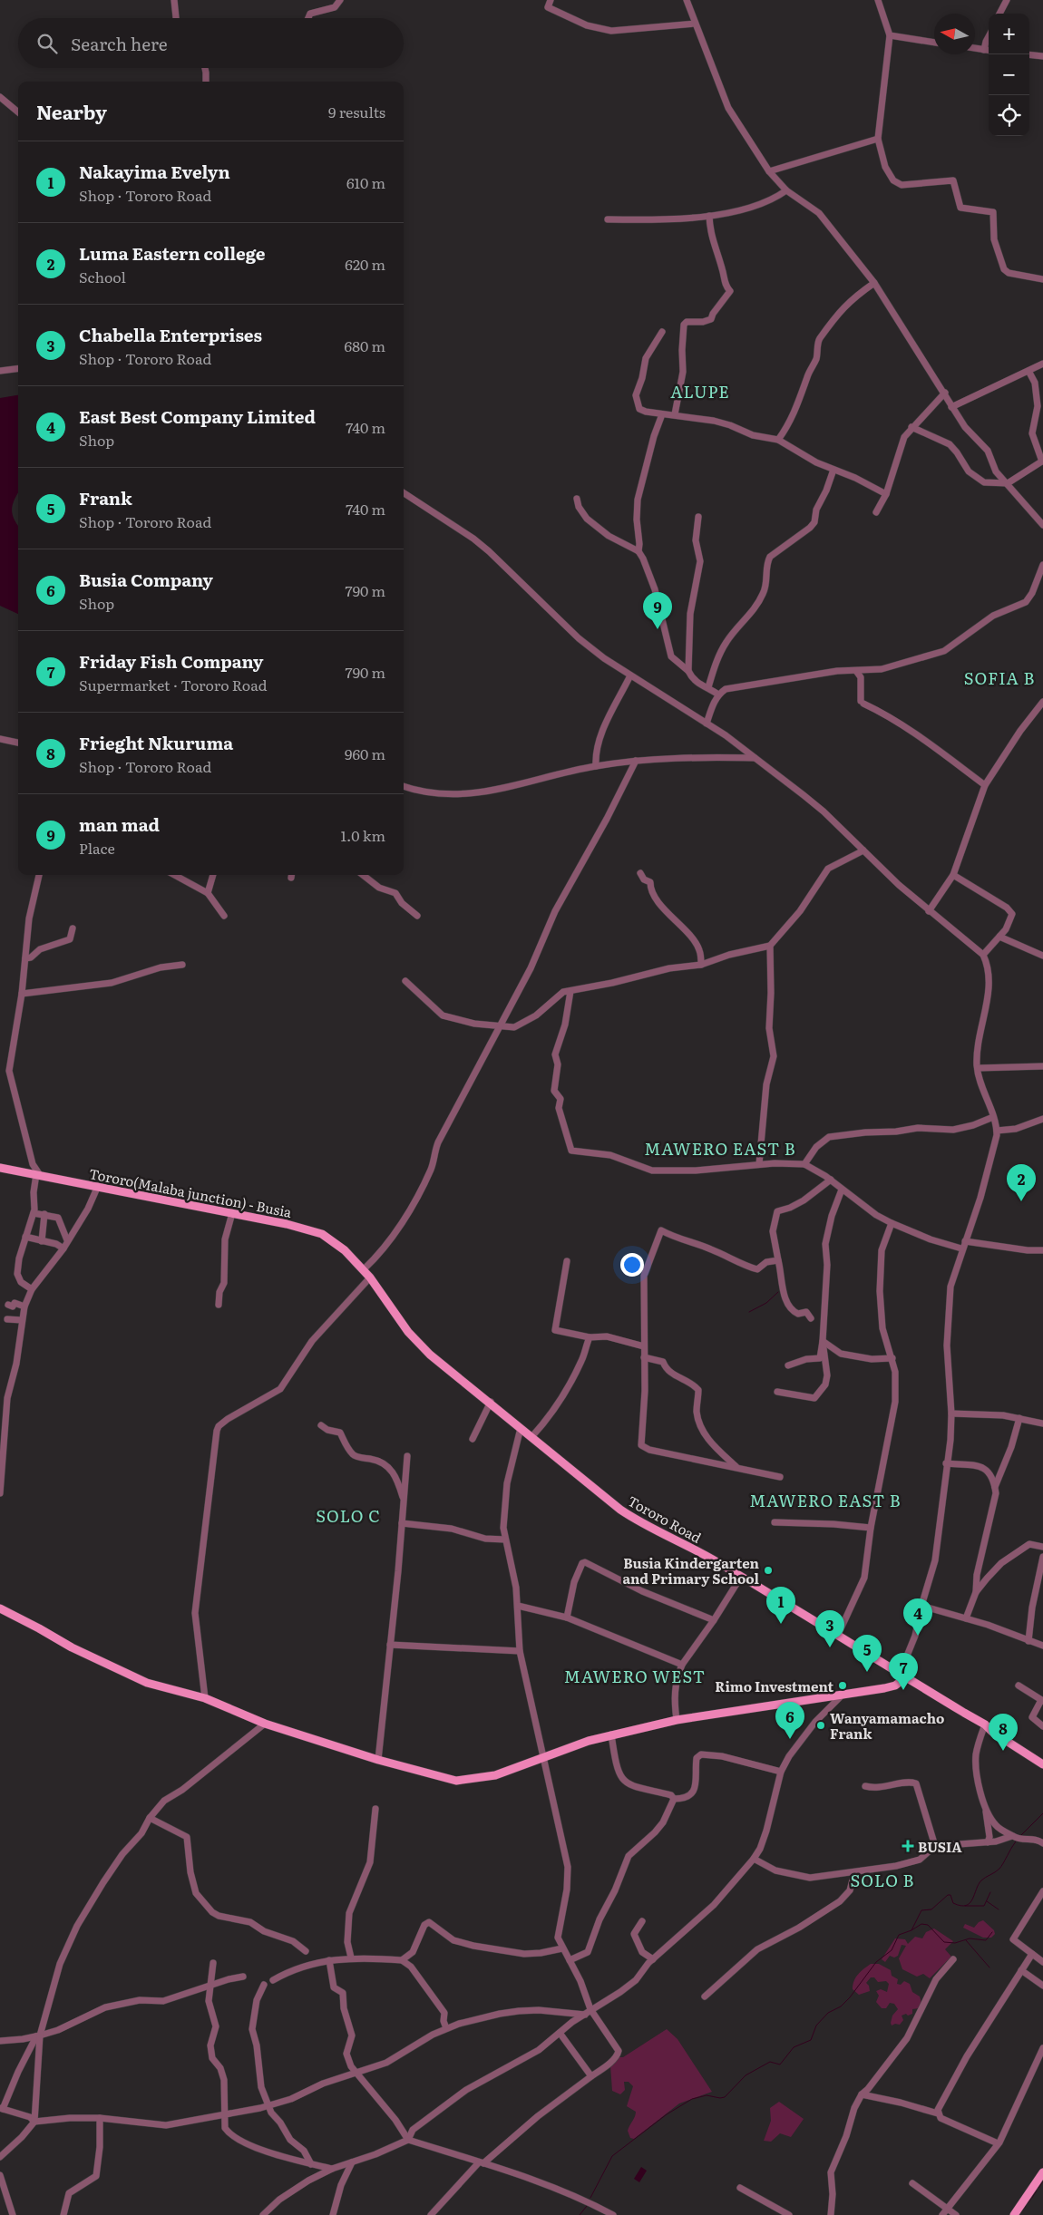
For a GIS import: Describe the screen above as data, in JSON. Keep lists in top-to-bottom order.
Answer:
{
  "streets": {
    "main road": ["Tororo(Malaba junction) - Busia", "Tororo Road"]
  },
  "crossings": [
    ["Tororo(Malaba junction) - Busia", "Tororo Road"]
  ],
  "districts": [
    "ALUPE",
    "SOFIA B",
    "MAWERO EAST B",
    "MAWERO EAST B",
    "SOLO C",
    "MAWERO WEST",
    "SOLO B"
  ],
  "places": {
    "other": ["Busia Kindergarten and Primary School", "Rimo Investment", "Wanyamamacho Frank"],
    "health": ["BUSIA"]
  },
  "north": "left",
  "page": {
    "map_buttons": ["+", "−"],
    "search": "Search here",
    "heading": ["Nearby", "9 results"],
    "list": [
      {
        "mark": "1",
        "name": "Nakayima Evelyn",
        "note": "Shop · Tororo Road",
        "value": "610 m"
      },
      {
        "mark": "2",
        "name": "Luma Eastern college",
        "note": "School",
        "value": "620 m"
      },
      {
        "mark": "3",
        "name": "Chabella Enterprises",
        "note": "Shop · Tororo Road",
        "value": "680 m"
      },
      {
        "mark": "4",
        "name": "East Best Company Limited",
        "note": "Shop",
        "value": "740 m"
      },
      {
        "mark": "5",
        "name": "Frank",
        "note": "Shop · Tororo Road",
        "value": "740 m"
      },
      {
        "mark": "6",
        "name": "Busia Company",
        "note": "Shop",
        "value": "790 m"
      },
      {
        "mark": "7",
        "name": "Friday Fish Company",
        "note": "Supermarket · Tororo Road",
        "value": "790 m"
      },
      {
        "mark": "8",
        "name": "Frieght Nkuruma",
        "note": "Shop · Tororo Road",
        "value": "960 m"
      },
      {
        "mark": "9",
        "name": "man mad",
        "note": "Place",
        "value": "1.0 km"
      }
    ],
    "pins": [
      "9",
      "2",
      "1",
      "4",
      "3",
      "5",
      "7",
      "6",
      "8"
    ]
  }
}
